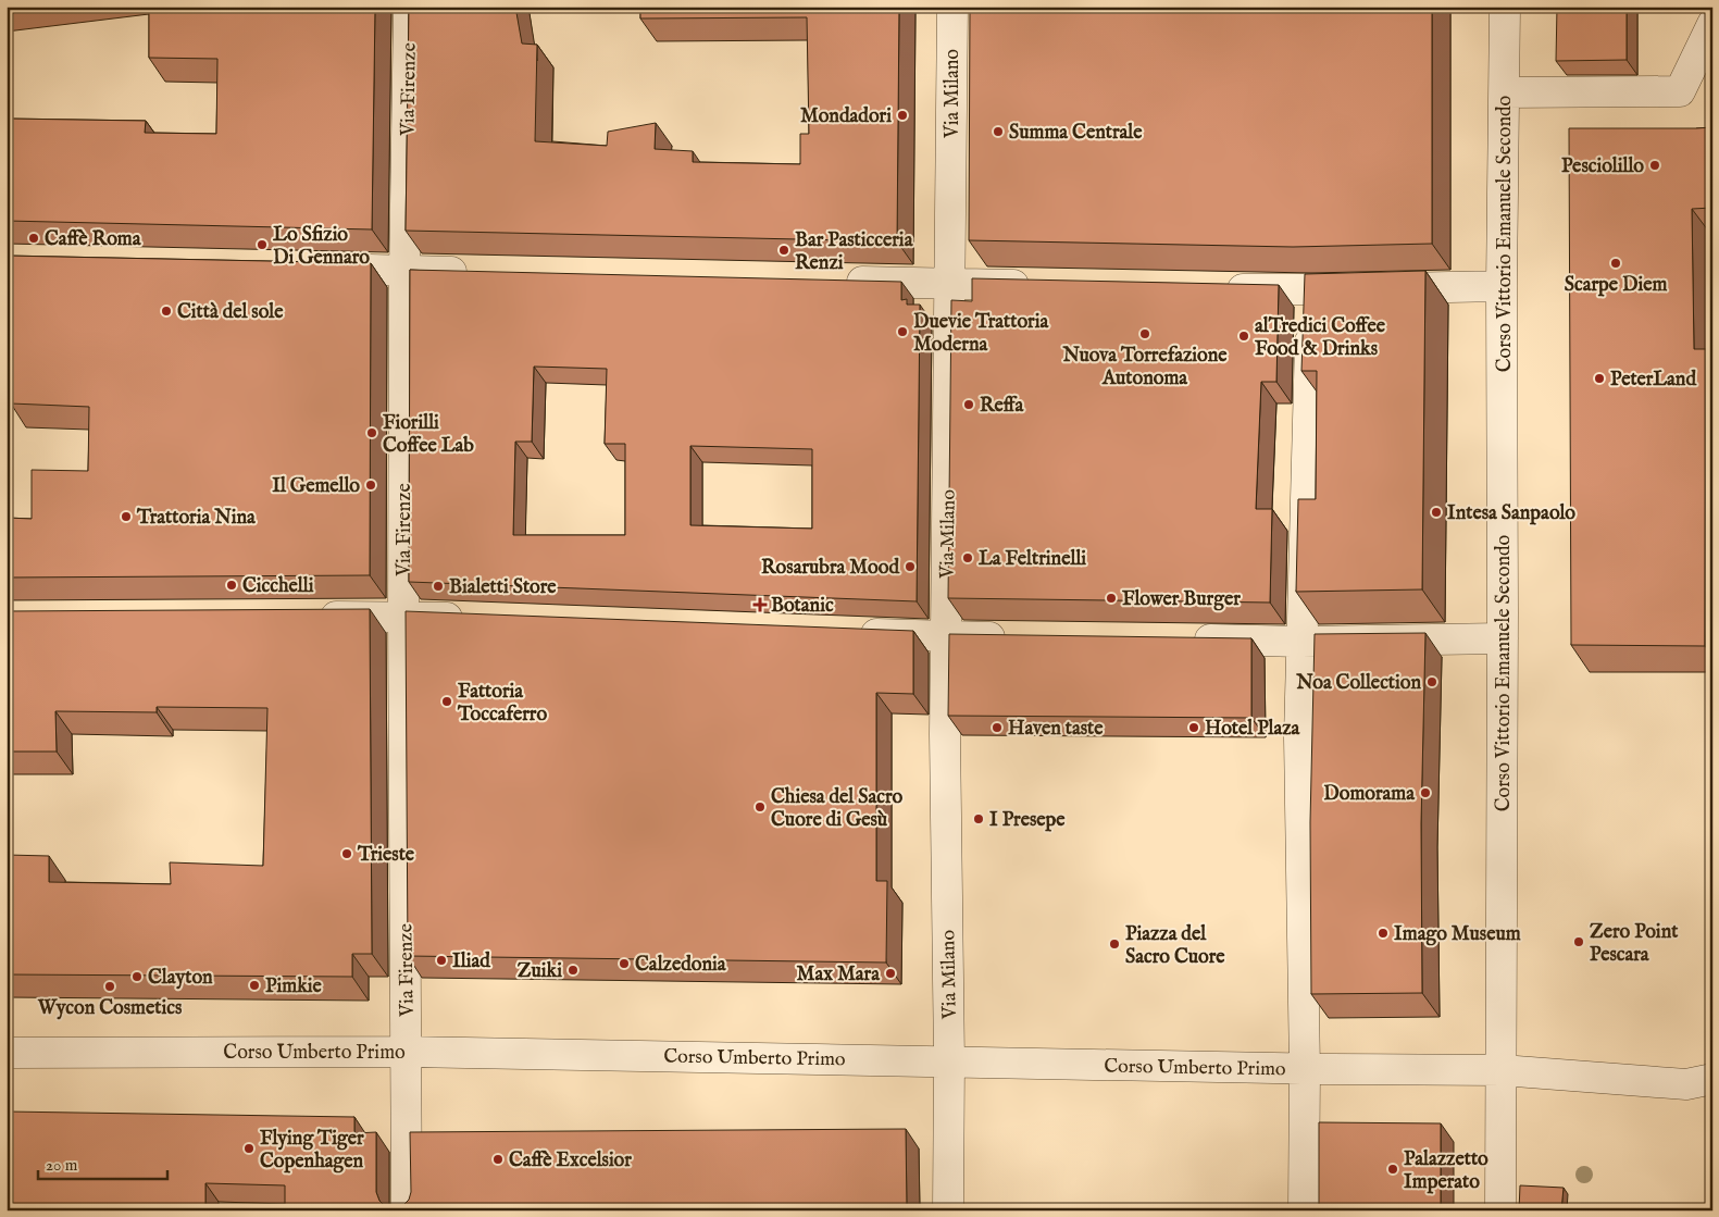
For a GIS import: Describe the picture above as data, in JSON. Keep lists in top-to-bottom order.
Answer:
{
  "streets": {
    "street": [
      "Via Firenze",
      "Via Milano",
      "Corso Vittorio Emanuele Secondo",
      "Corso Umberto Primo"
    ]
  },
  "crossings": [
    ["Via Firenze", "Corso Umberto Primo"],
    ["Via Milano", "Corso Umberto Primo"],
    ["Corso Vittorio Emanuele Secondo", "Corso Umberto Primo"]
  ],
  "places": {
    "other": [
      "Mondadori",
      "Summa Centrale",
      "Pesciolillo",
      "Caffè Roma",
      "Lo Sfizio Di Gennaro",
      "Bar Pasticceria Renzi",
      "Scarpe Diem",
      "Città del sole",
      "Duevie Trattoria Moderna",
      "Nuova Torrefazione Autonoma",
      "alTredici Coffee Food & Drinks",
      "PeterLand",
      "Reffa",
      "Fiorilli Coffee Lab",
      "Il Gemello",
      "Intesa Sanpaolo",
      "Trattoria Nina",
      "La Feltrinelli",
      "Rosarubra Mood",
      "Cicchelli",
      "Bialetti Store",
      "Flower Burger",
      "Noa Collection",
      "Fattoria Toccaferro",
      "Haven taste",
      "Hotel Plaza",
      "Domorama",
      "Chiesa del Sacro Cuore di Gesù",
      "I Presepe",
      "Trieste",
      "Imago Museum",
      "Zero Point Pescara",
      "Piazza del Sacro Cuore",
      "Iliad",
      "Calzedonia",
      "Zuiki",
      "Max Mara",
      "Clayton",
      "Pimkie",
      "Wycon Cosmetics",
      "Flying Tiger Copenhagen",
      "Caffè Excelsior",
      "Palazzetto Imperato"
    ],
    "health": ["Botanic"]
  },
  "scale_bar": "20 m"
}
